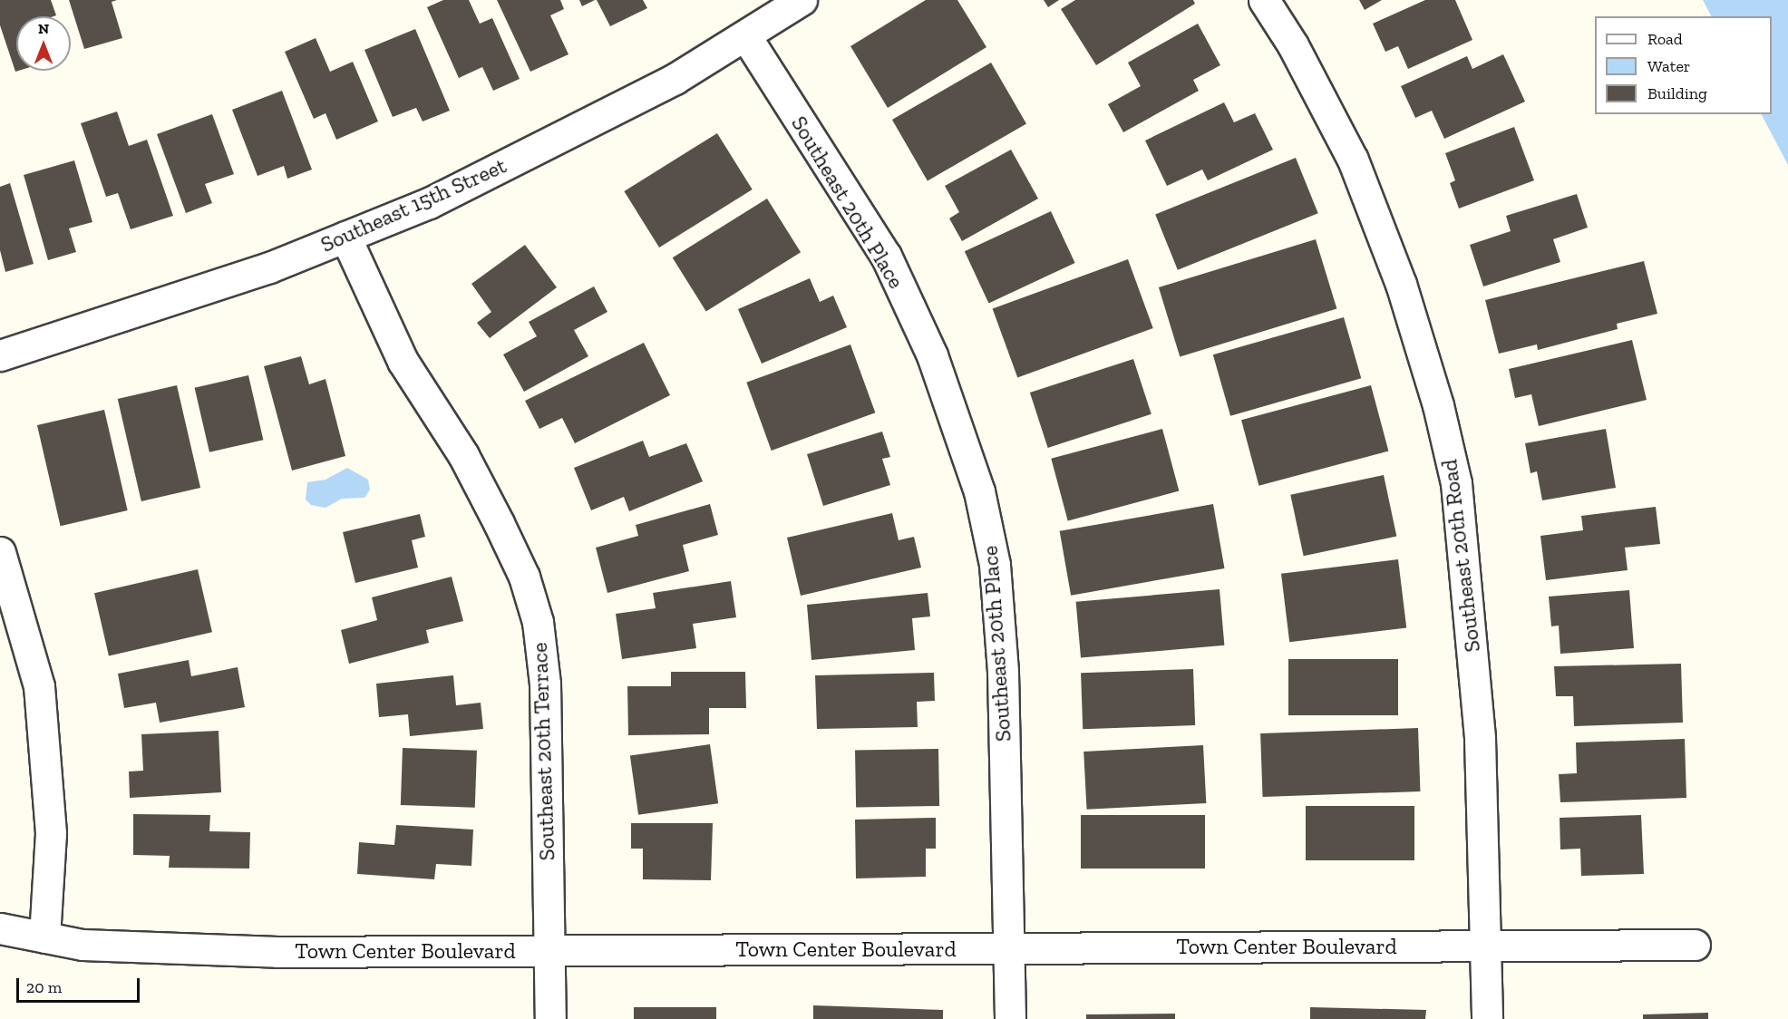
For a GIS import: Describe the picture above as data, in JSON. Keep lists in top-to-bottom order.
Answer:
{
  "streets": {
    "street": [
      "Southeast 20th Place",
      "Southeast 15th Street",
      "Southeast 20th Road",
      "Southeast 20th Terrace",
      "Town Center Boulevard"
    ]
  },
  "crossings": [
    ["Southeast 20th Place", "Southeast 15th Street"],
    ["Southeast 20th Place", "Town Center Boulevard"],
    ["Southeast 15th Street", "Southeast 20th Terrace"],
    ["Southeast 20th Road", "Town Center Boulevard"],
    ["Southeast 20th Terrace", "Town Center Boulevard"]
  ],
  "legend": ["Road", "Water", "Building"],
  "scale_bar": "20 m",
  "north": "top"
}
